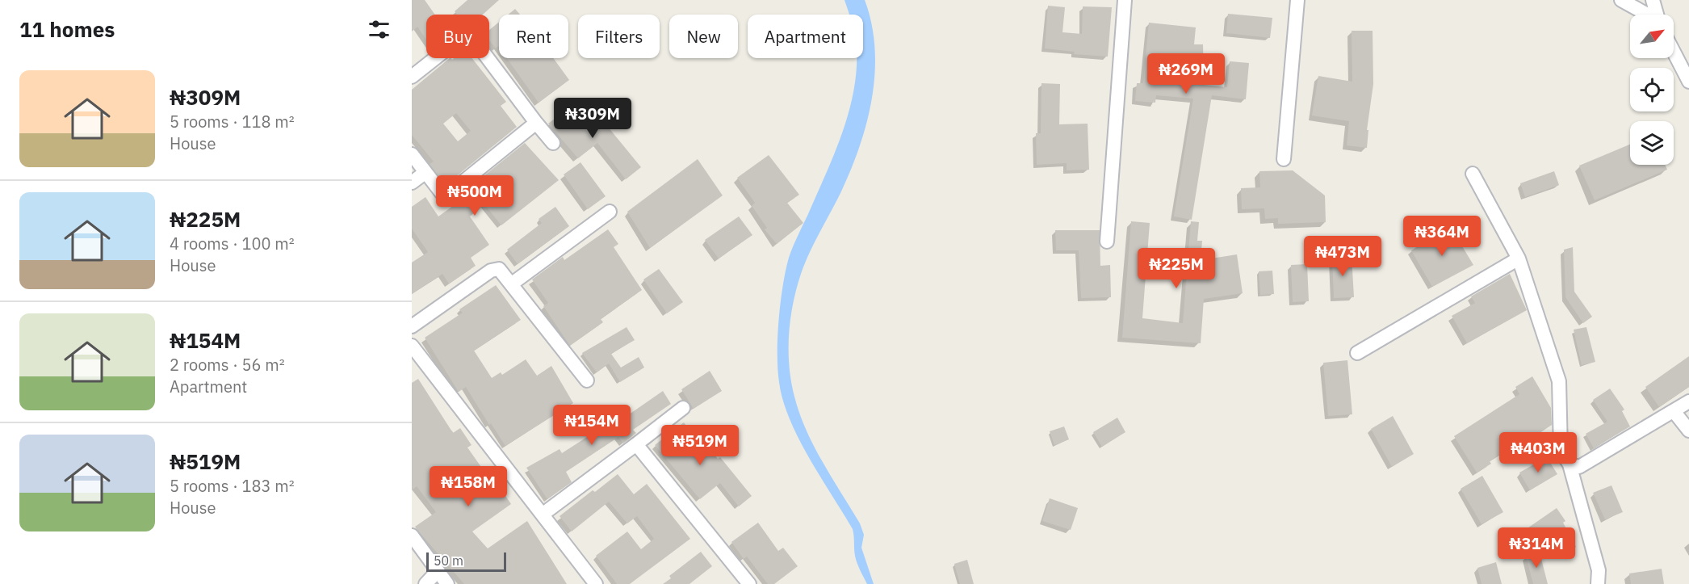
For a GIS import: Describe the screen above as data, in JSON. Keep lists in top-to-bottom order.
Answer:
{
  "scale_bar": "50 m",
  "north": "top right",
  "page": {
    "heading": "11 homes",
    "chip": [
      "Buy",
      "Rent",
      "Filters",
      "New",
      "Apartment"
    ],
    "price": [
      "₦269M",
      "₦309M",
      "₦500M",
      "₦364M",
      "₦473M",
      "₦225M",
      "₦154M",
      "₦519M",
      "₦403M",
      "₦158M",
      "₦314M"
    ],
    "list": [
      {
        "name": "₦309M",
        "note": "5 rooms · 118 m² · House"
      },
      {
        "name": "₦225M",
        "note": "4 rooms · 100 m² · House"
      },
      {
        "name": "₦154M",
        "note": "2 rooms · 56 m² · Apartment"
      },
      {
        "name": "₦519M",
        "note": "5 rooms · 183 m² · House"
      }
    ],
    "scale": "50 m"
  }
}
